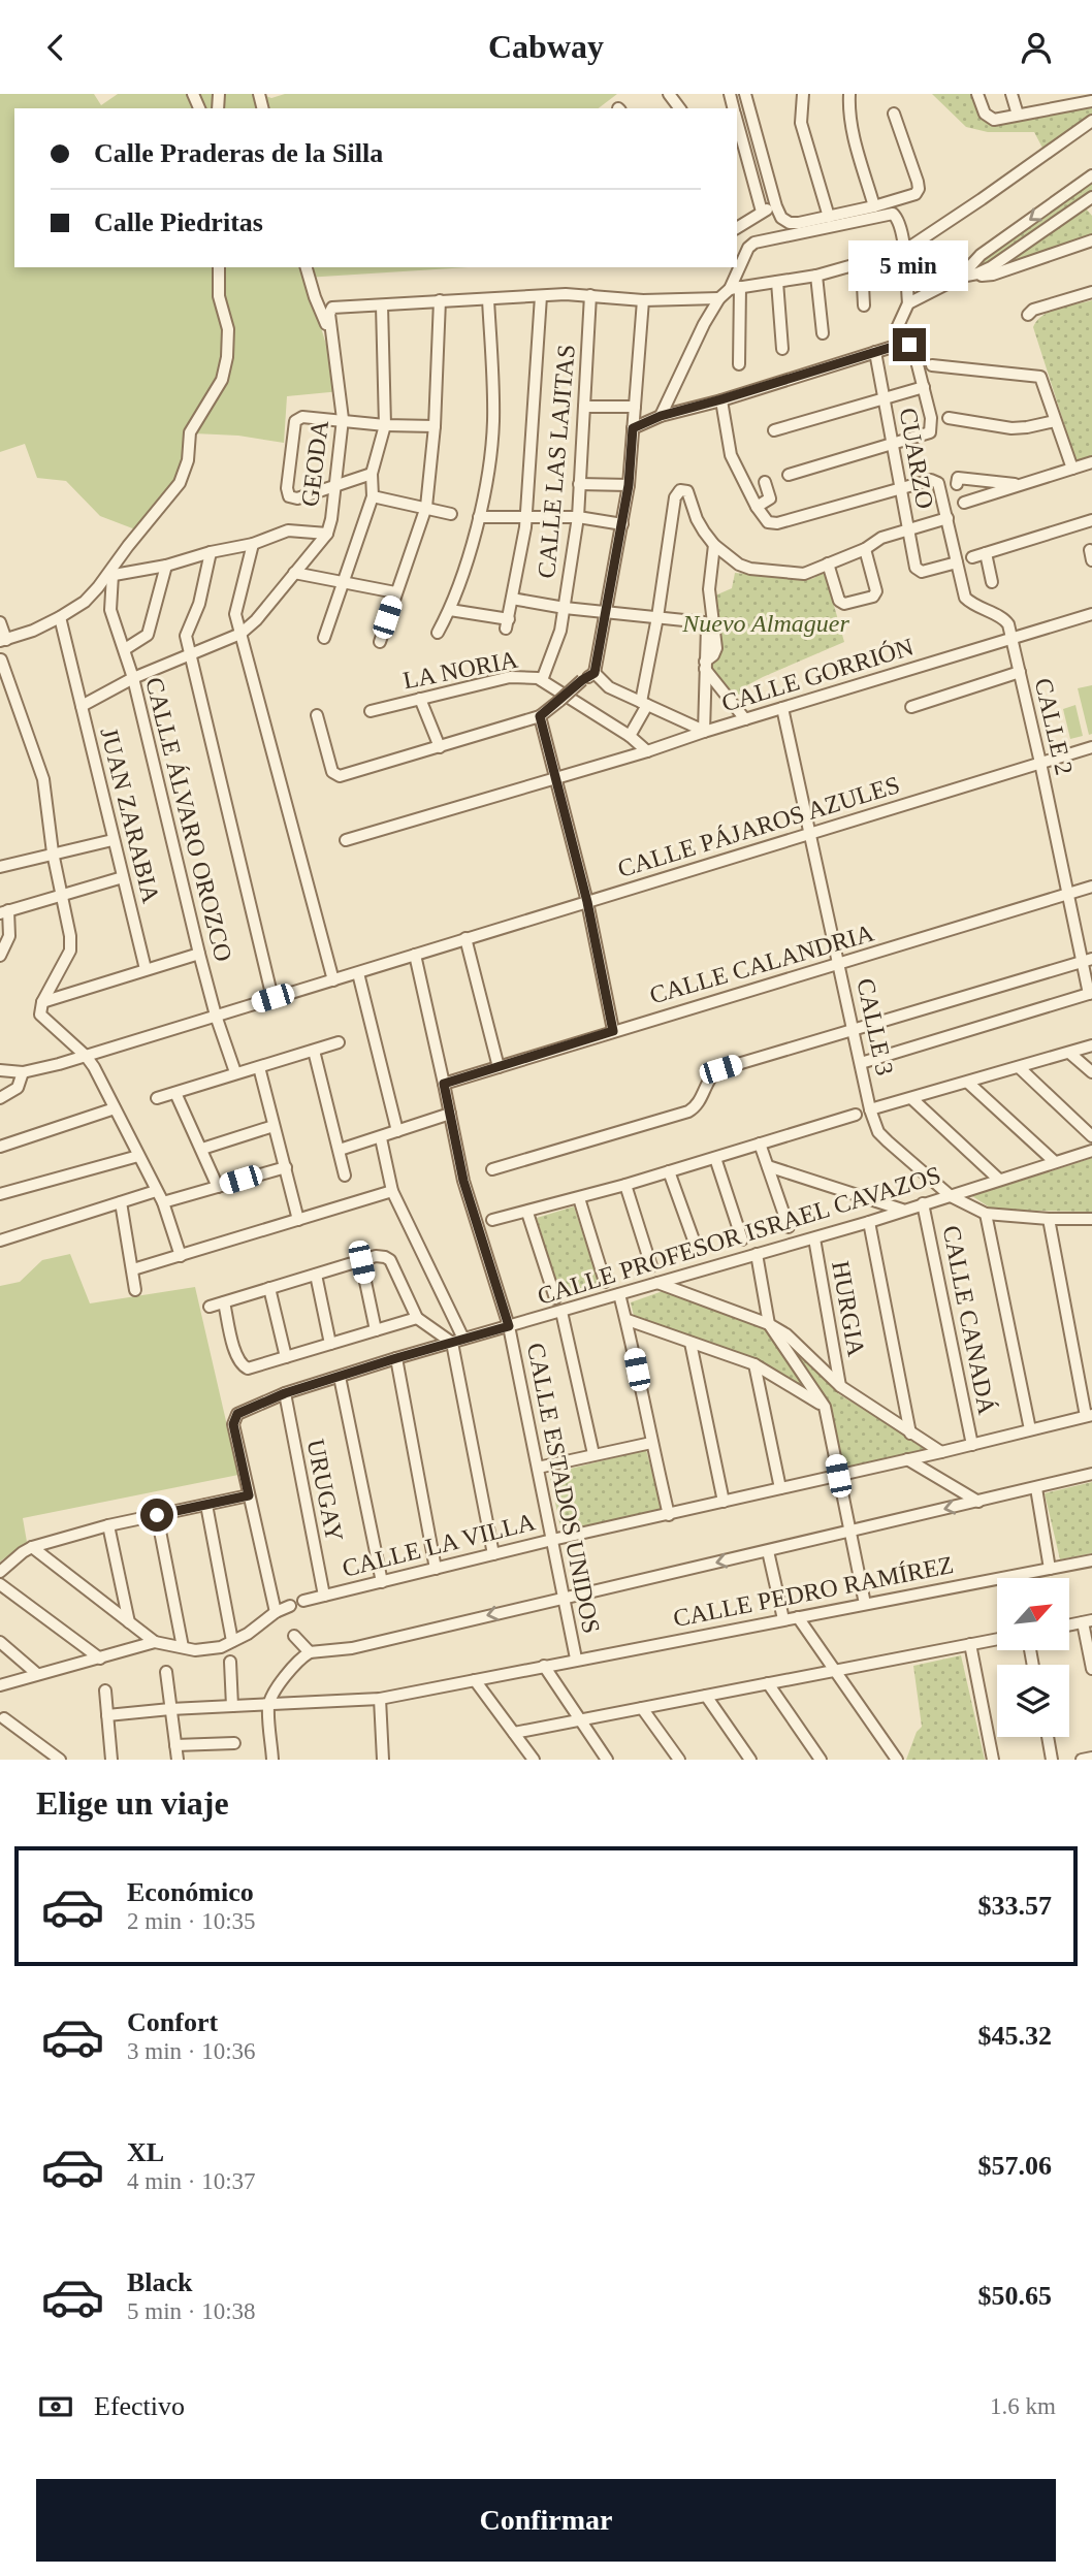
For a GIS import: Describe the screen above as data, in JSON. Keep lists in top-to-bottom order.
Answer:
{
  "streets": {
    "street": [
      "CUARZO",
      "CALLE LAS LAJITAS",
      "GEODA",
      "LA NORIA",
      "CALLE GORRIÓN",
      "CALLE 2",
      "JUAN ZARABIA",
      "CALLE ÁLVARO OROZCO",
      "CALLE PÁJAROS AZULES",
      "CALLE CALANDRIA",
      "CALLE 3",
      "CALLE PROFESOR ISRAEL CAVAZOS",
      "HURGIA",
      "CALLE CANADÁ",
      "CALLE ESTADOS UNIDOS",
      "URUGAY",
      "CALLE LA VILLA",
      "CALLE PEDRO RAMÍREZ"
    ]
  },
  "crossings": [
    ["CALLE LAS LAJITAS", "LA NORIA"],
    ["LA NORIA", "CALLE GORRIÓN"],
    ["CALLE GORRIÓN", "CALLE 2"],
    ["CALLE GORRIÓN", "CALLE 3"],
    ["CALLE 2", "CALLE PÁJAROS AZULES"],
    ["CALLE 2", "CALLE CALANDRIA"],
    ["CALLE ÁLVARO OROZCO", "CALLE PÁJAROS AZULES"],
    ["CALLE PÁJAROS AZULES", "CALLE 3"],
    ["CALLE PÁJAROS AZULES", "CALLE ESTADOS UNIDOS"],
    ["CALLE CALANDRIA", "CALLE 3"],
    ["CALLE CALANDRIA", "CALLE ESTADOS UNIDOS"],
    ["CALLE 3", "CALLE PROFESOR ISRAEL CAVAZOS"],
    ["CALLE PROFESOR ISRAEL CAVAZOS", "HURGIA"],
    ["CALLE PROFESOR ISRAEL CAVAZOS", "CALLE CANADÁ"],
    ["CALLE PROFESOR ISRAEL CAVAZOS", "CALLE ESTADOS UNIDOS"],
    ["CALLE PROFESOR ISRAEL CAVAZOS", "URUGAY"],
    ["CALLE CANADÁ", "CALLE LA VILLA"],
    ["CALLE ESTADOS UNIDOS", "CALLE LA VILLA"],
    ["CALLE ESTADOS UNIDOS", "CALLE PEDRO RAMÍREZ"],
    ["URUGAY", "CALLE LA VILLA"]
  ],
  "parks": ["Nuevo Almaguer"],
  "north": "top right",
  "page": {
    "header": "Cabway",
    "banner": ["Calle Praderas de la Silla", "Calle Piedritas"],
    "bubble": "5 min",
    "heading": "Elige un viaje",
    "list": [
      {
        "name": "Económico",
        "note": "2 min · 10:35",
        "value": "$33.57"
      },
      {
        "name": "Confort",
        "note": "3 min · 10:36",
        "value": "$45.32"
      },
      {
        "name": "XL",
        "note": "4 min · 10:37",
        "value": "$57.06"
      },
      {
        "name": "Black",
        "note": "5 min · 10:38",
        "value": "$50.65"
      }
    ],
    "pay": ["Efectivo", "1.6 km"],
    "buttons": "Confirmar"
  }
}
